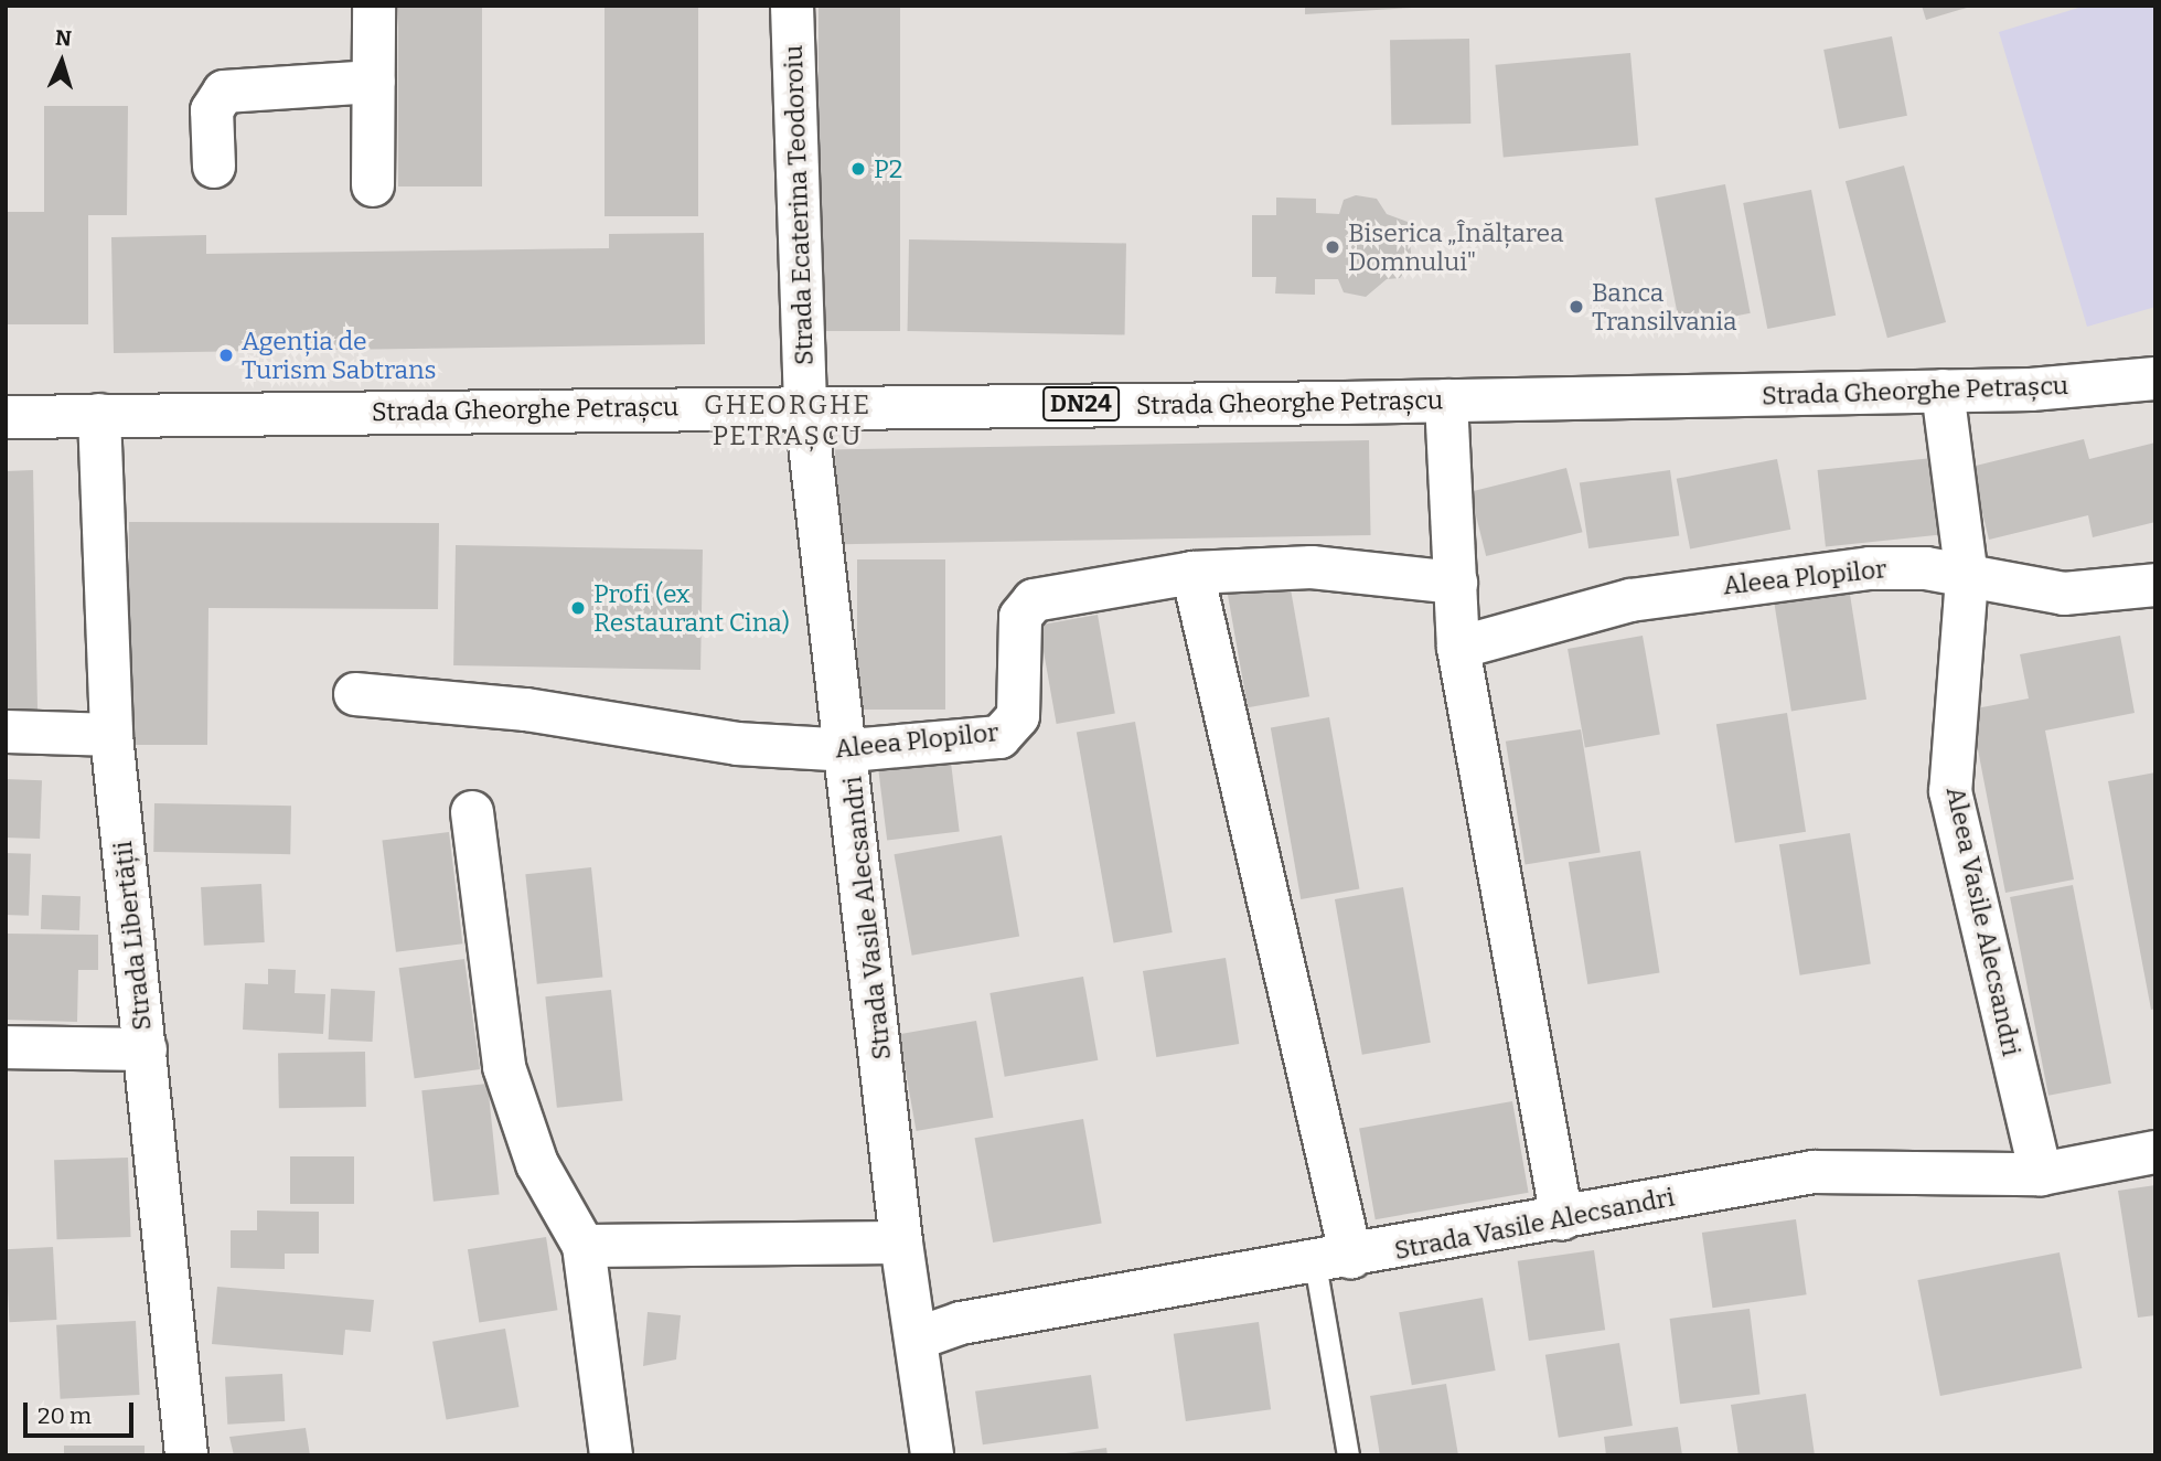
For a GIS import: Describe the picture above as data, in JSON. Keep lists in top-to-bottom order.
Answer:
{
  "streets": {
    "street": [
      "Strada Ecaterina Teodoroiu",
      "Strada Gheorghe Petrașcu",
      "DN24",
      "Aleea Plopilor",
      "Strada Vasile Alecsandri",
      "Aleea Vasile Alecsandri",
      "Strada Libertății"
    ]
  },
  "crossings": [
    ["Strada Ecaterina Teodoroiu", "Strada Gheorghe Petrașcu"],
    ["Strada Ecaterina Teodoroiu", "Strada Vasile Alecsandri"],
    ["Strada Gheorghe Petrașcu", "Strada Vasile Alecsandri"],
    ["Strada Gheorghe Petrașcu", "Aleea Vasile Alecsandri"],
    ["Strada Gheorghe Petrașcu", "Strada Libertății"],
    ["Aleea Plopilor", "Strada Vasile Alecsandri"],
    ["Aleea Plopilor", "Aleea Vasile Alecsandri"],
    ["Strada Vasile Alecsandri", "Aleea Vasile Alecsandri"]
  ],
  "districts": ["GHEORGHE PETRAȘCU"],
  "places": [
    "P2",
    "Biserica „Înălțarea Domnului\"",
    "Banca Transilvania",
    "Agenția de Turism Sabtrans",
    "Profi (ex Restaurant Cina)"
  ],
  "scale_bar": "20 m",
  "north": "top"
}
